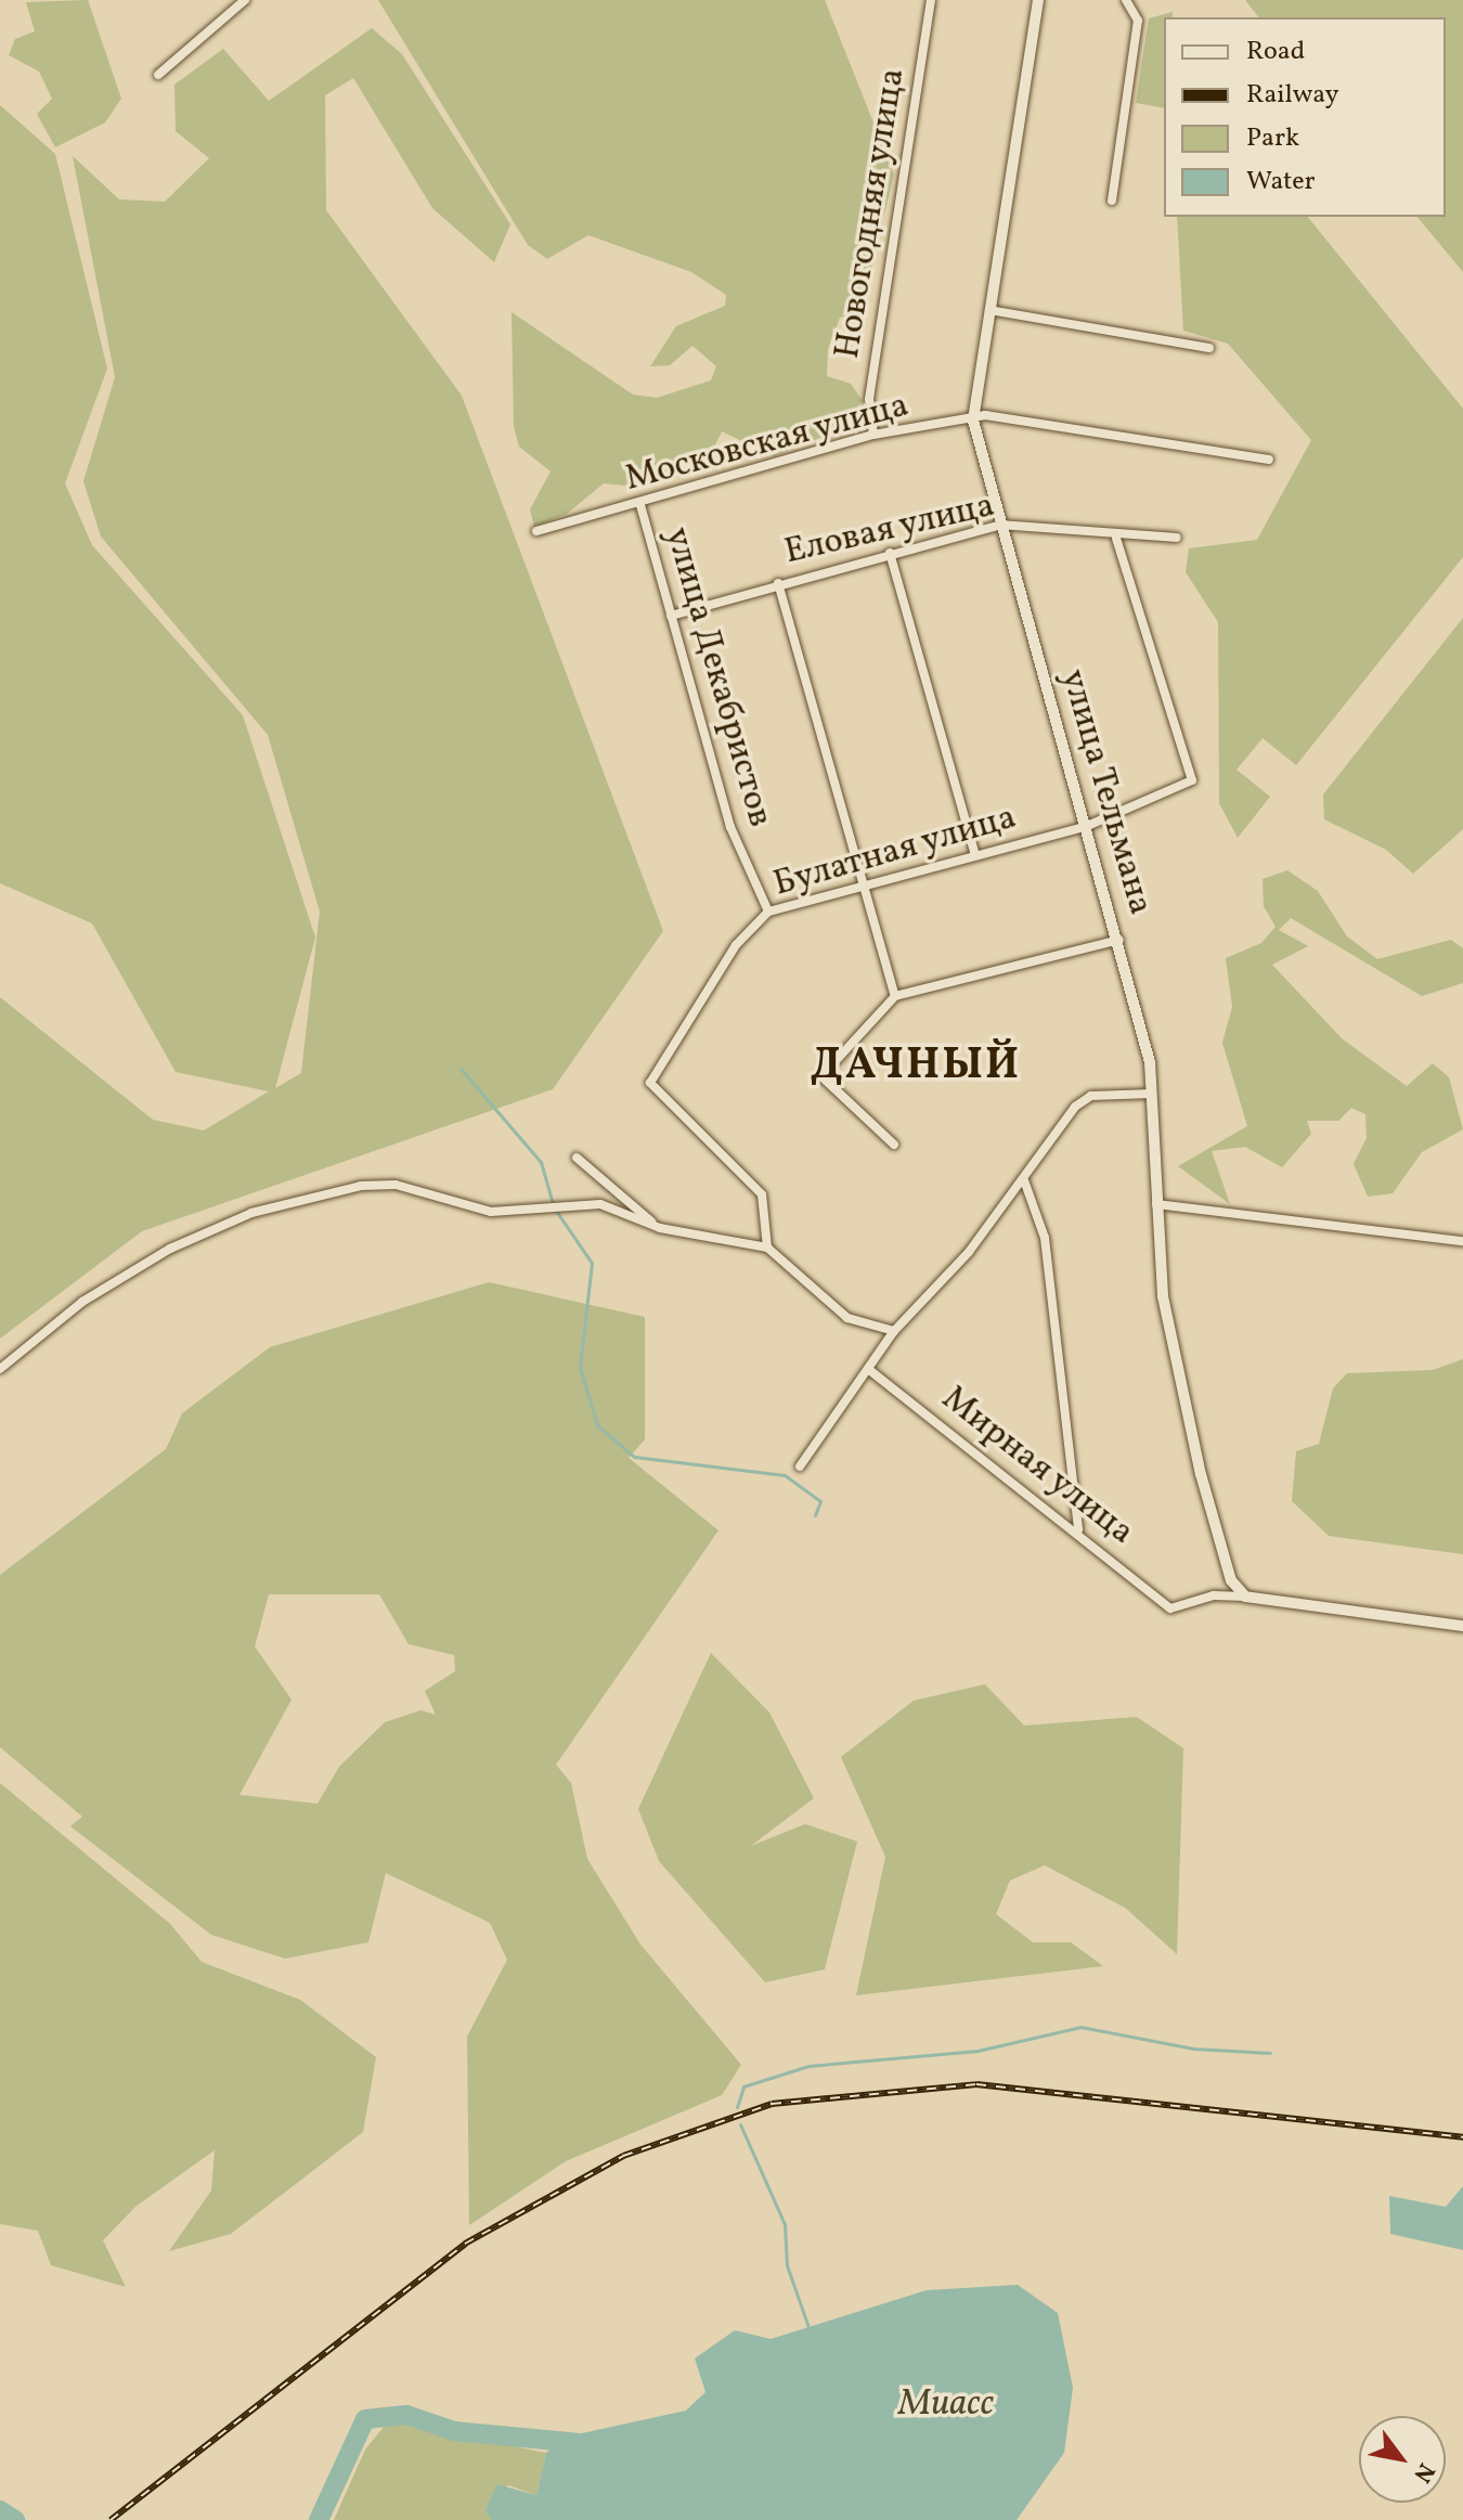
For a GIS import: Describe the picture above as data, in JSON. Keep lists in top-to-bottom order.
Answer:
{
  "streets": {
    "street": [
      "Новогодняя улица",
      "Московская улица",
      "Еловая улица",
      "улица Декабристов",
      "улица Тельмана",
      "Булатная улица",
      "Мирная улица"
    ]
  },
  "crossings": [
    ["Новогодняя улица", "Московская улица"],
    ["Московская улица", "улица Декабристов"],
    ["Московская улица", "улица Тельмана"],
    ["Еловая улица", "улица Декабристов"],
    ["Еловая улица", "улица Тельмана"],
    ["Еловая улица", "Булатная улица"],
    ["улица Декабристов", "Булатная улица"],
    ["улица Тельмана", "Булатная улица"],
    ["улица Тельмана", "Мирная улица"]
  ],
  "districts": ["ДАЧНЫЙ"],
  "water": ["Миасс"],
  "legend": [
    "Road",
    "Railway",
    "Park",
    "Water"
  ],
  "north": "bottom right"
}
